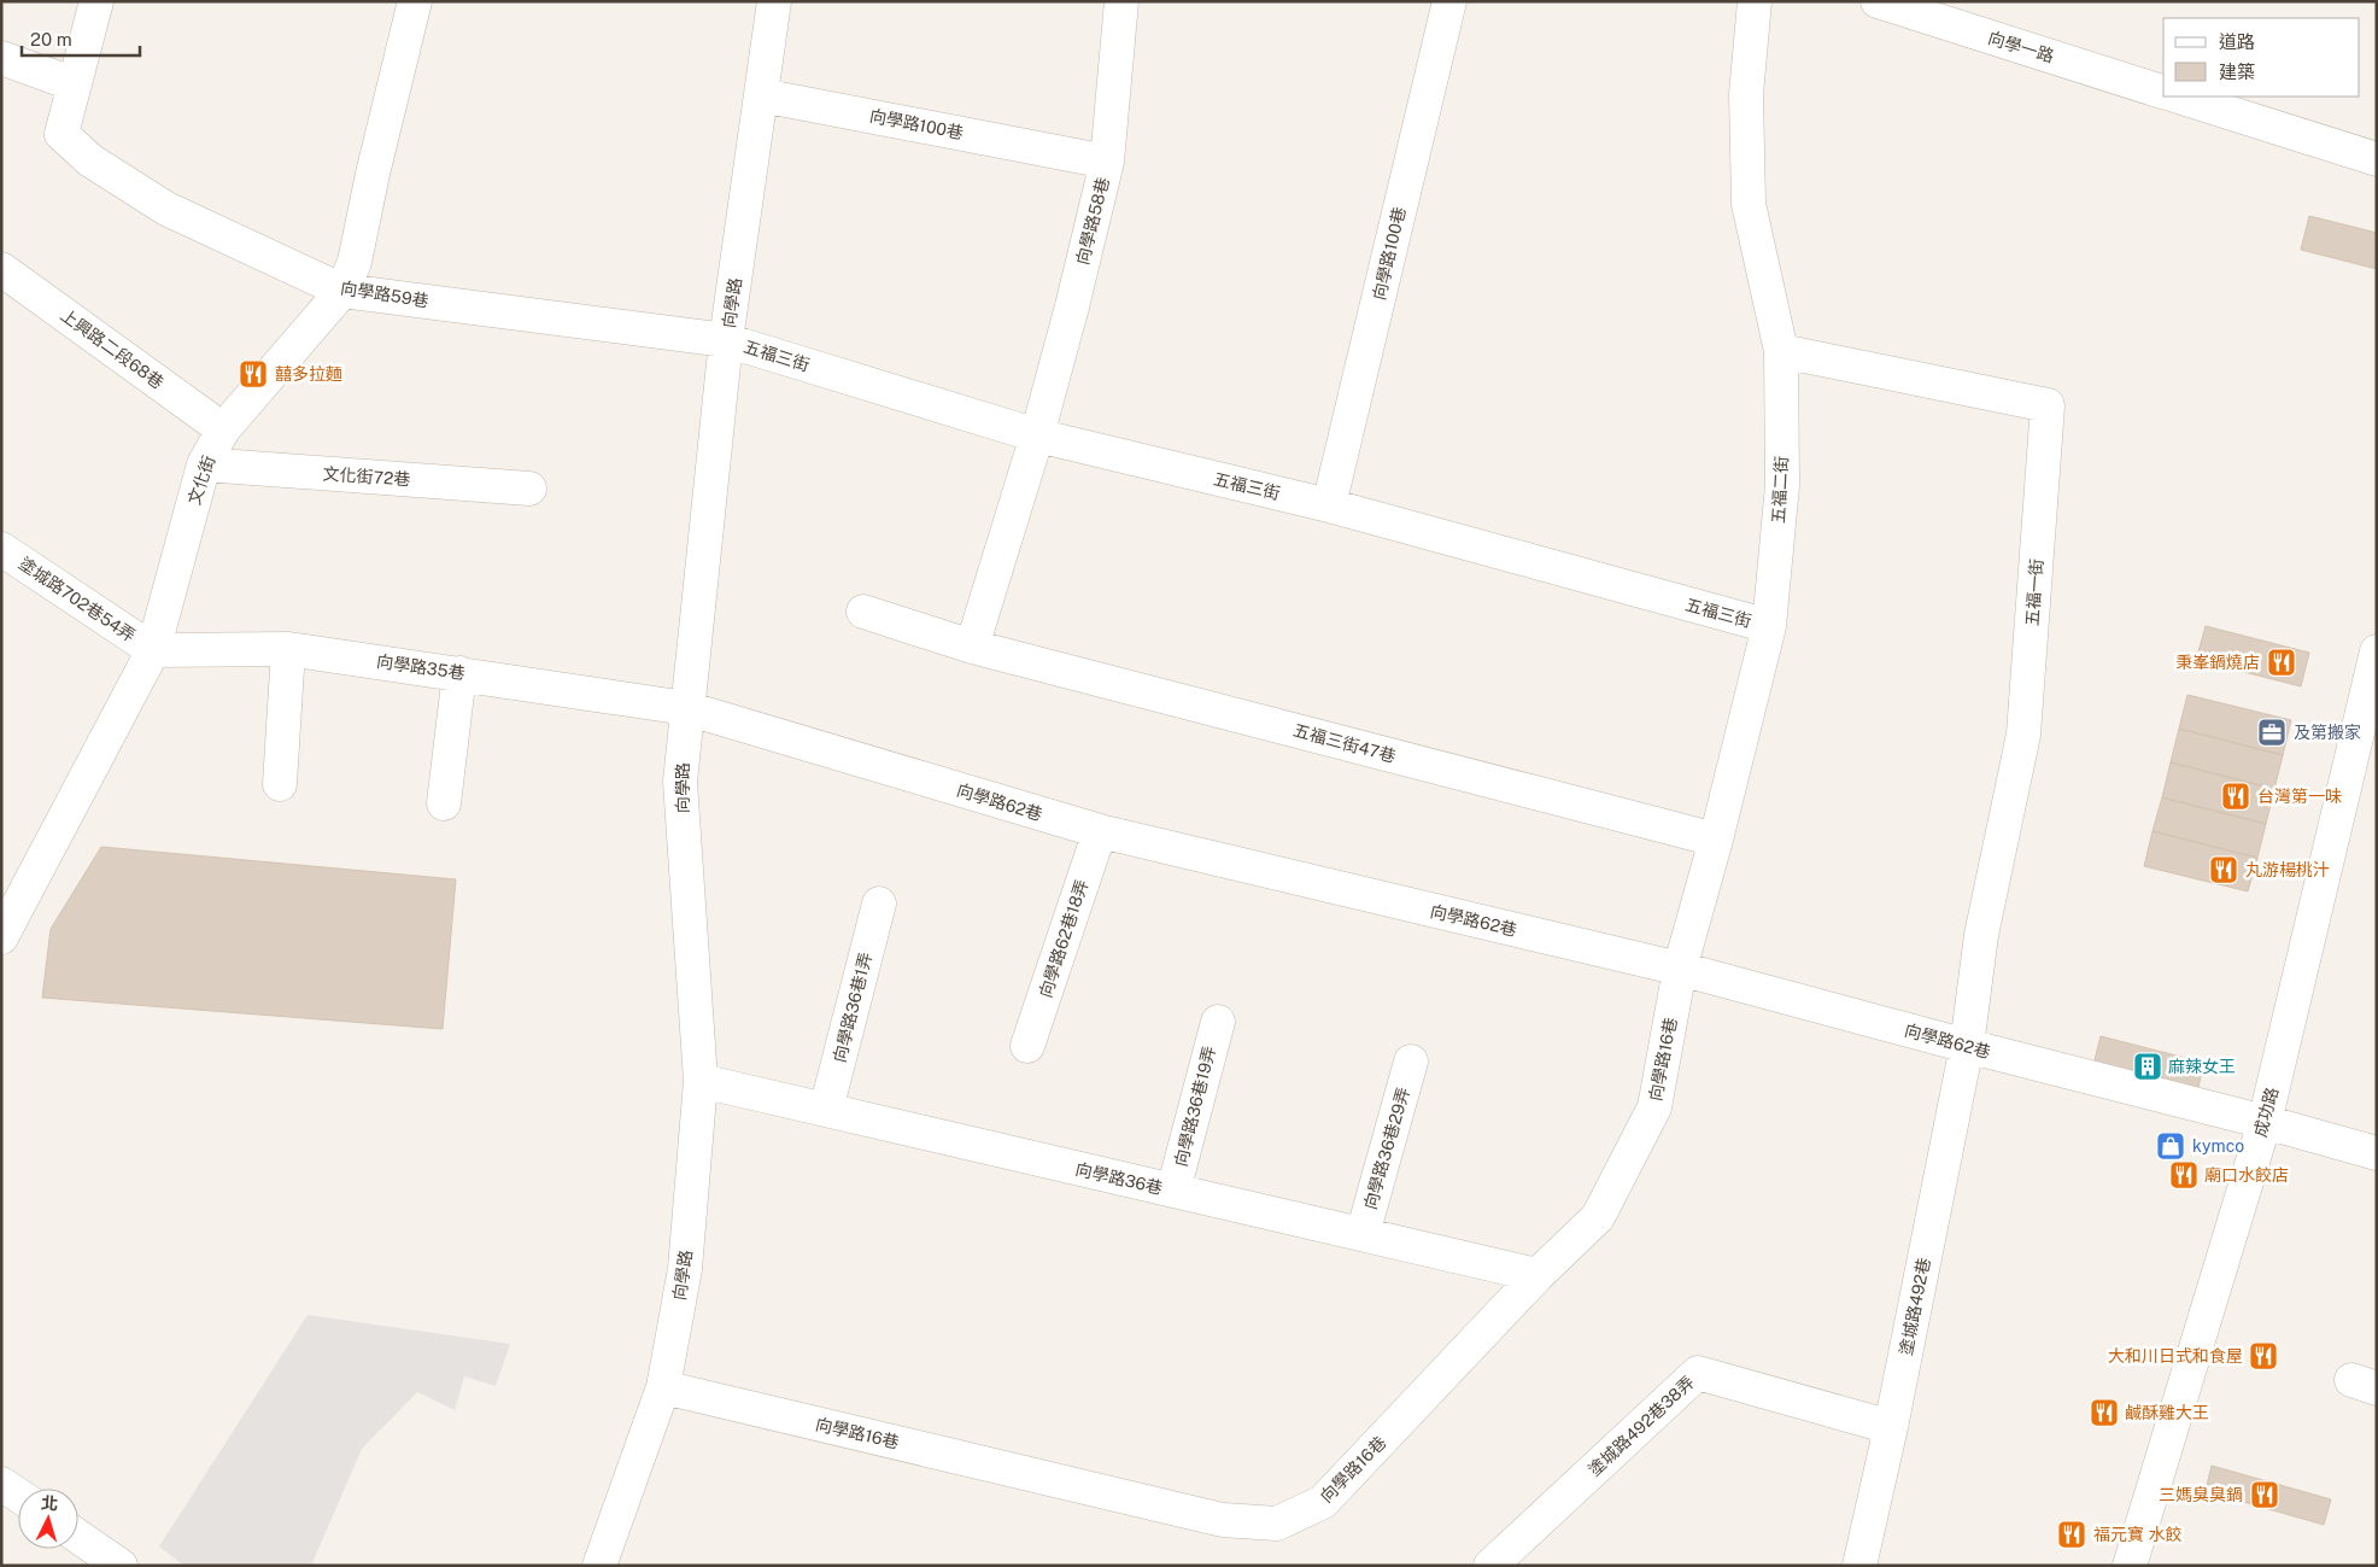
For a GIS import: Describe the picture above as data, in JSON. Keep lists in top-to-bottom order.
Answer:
{
  "streets": {
    "street": [
      "向學一路",
      "向學路100巷",
      "向學路58巷",
      "向學路59巷",
      "向學路",
      "上興路二段68巷",
      "五福三街",
      "文化街72巷",
      "文化街",
      "五福二街",
      "五福一街",
      "塗城路702巷54弄",
      "向學路35巷",
      "五福三街47巷",
      "向學路62巷",
      "向學路62巷18弄",
      "向學路36巷1弄",
      "向學路16巷",
      "向學路36巷19弄",
      "成功路",
      "向學路36巷29弄",
      "向學路36巷",
      "塗城路492巷",
      "塗城路492巷38弄"
    ]
  },
  "crossings": [
    ["向學路100巷", "向學路58巷"],
    ["向學路100巷", "向學路"],
    ["向學路100巷", "五福三街"],
    ["向學路58巷", "五福三街"],
    ["向學路59巷", "向學路"],
    ["向學路59巷", "五福三街"],
    ["向學路59巷", "文化街"],
    ["向學路", "五福三街"],
    ["向學路", "向學路35巷"],
    ["向學路", "向學路62巷"],
    ["向學路", "向學路16巷"],
    ["向學路", "向學路36巷"],
    ["上興路二段68巷", "文化街"],
    ["五福三街", "五福二街"],
    ["文化街72巷", "文化街"],
    ["文化街", "塗城路702巷54弄"],
    ["文化街", "向學路35巷"],
    ["五福二街", "五福一街"],
    ["五福二街", "五福三街47巷"],
    ["五福二街", "向學路62巷"],
    ["五福二街", "向學路16巷"],
    ["五福一街", "向學路62巷"],
    ["五福一街", "塗城路492巷"],
    ["塗城路702巷54弄", "向學路35巷"],
    ["向學路35巷", "向學路62巷"],
    ["向學路62巷", "向學路62巷18弄"],
    ["向學路62巷", "向學路16巷"],
    ["向學路62巷", "成功路"],
    ["向學路62巷", "塗城路492巷"],
    ["向學路36巷1弄", "向學路36巷"],
    ["向學路16巷", "向學路36巷"],
    ["向學路36巷19弄", "向學路36巷"],
    ["向學路36巷29弄", "向學路36巷"],
    ["塗城路492巷", "塗城路492巷38弄"]
  ],
  "places": {
    "restaurant": [
      "囍多拉麵",
      "秉峯鍋燒店",
      "台灣第一味",
      "丸游楊桃汁",
      "廟口水餃店",
      "大和川日式和食屋",
      "鹹酥雞大王",
      "三媽臭臭鍋",
      "福元寶 水餃"
    ],
    "office": ["及第搬家"],
    "building": ["麻辣女王"],
    "shop": ["kymco"]
  },
  "legend": ["道路", "建築"],
  "scale_bar": "20 m",
  "north": "top"
}
